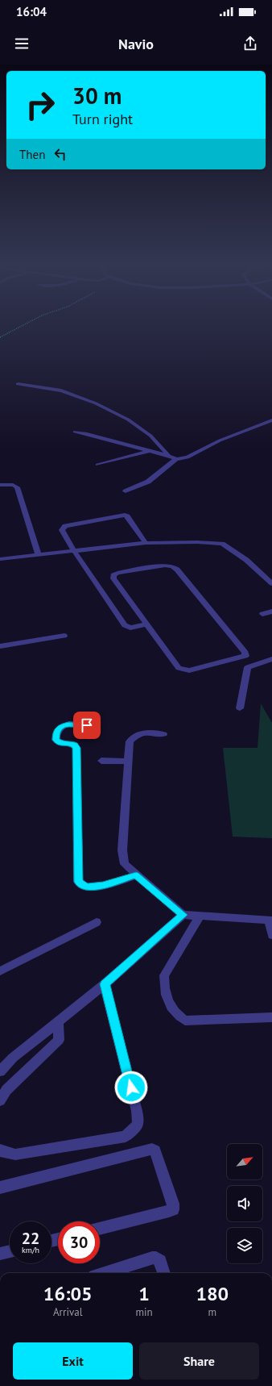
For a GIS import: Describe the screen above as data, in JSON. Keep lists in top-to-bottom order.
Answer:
{
  "north": "top right",
  "page": {
    "status": "16:04",
    "header": "Navio",
    "turn": ["30 m", "Turn right"],
    "then": "Then",
    "speed": "22 km/h",
    "limit": "30",
    "eta": [
      "16:05",
      "Arrival",
      "1",
      "min",
      "180",
      "m"
    ],
    "buttons": ["Exit", "Share"]
  }
}
